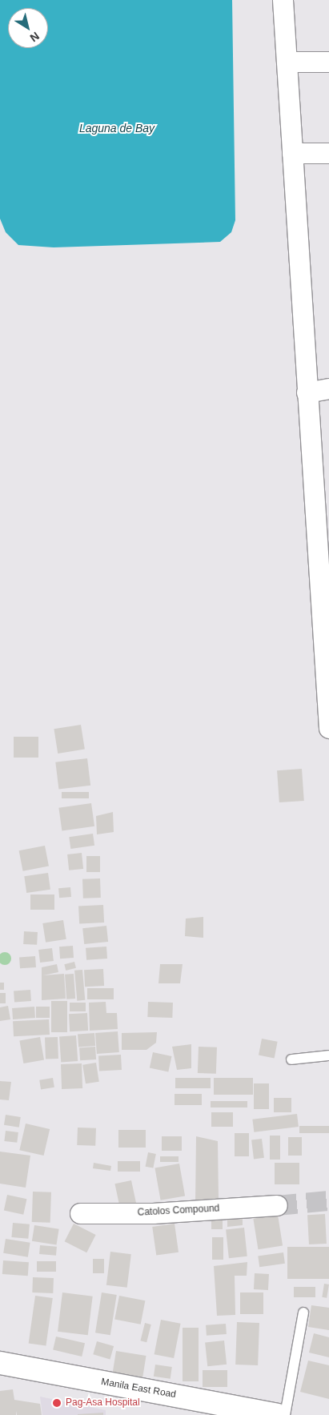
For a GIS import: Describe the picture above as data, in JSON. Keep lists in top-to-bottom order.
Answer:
{
  "streets": {
    "main road": ["Manila East Road"],
    "street": ["Catolos Compound"]
  },
  "water": ["Laguna de Bay"],
  "places": ["Pag-Asa Hospital"],
  "north": "bottom right"
}
